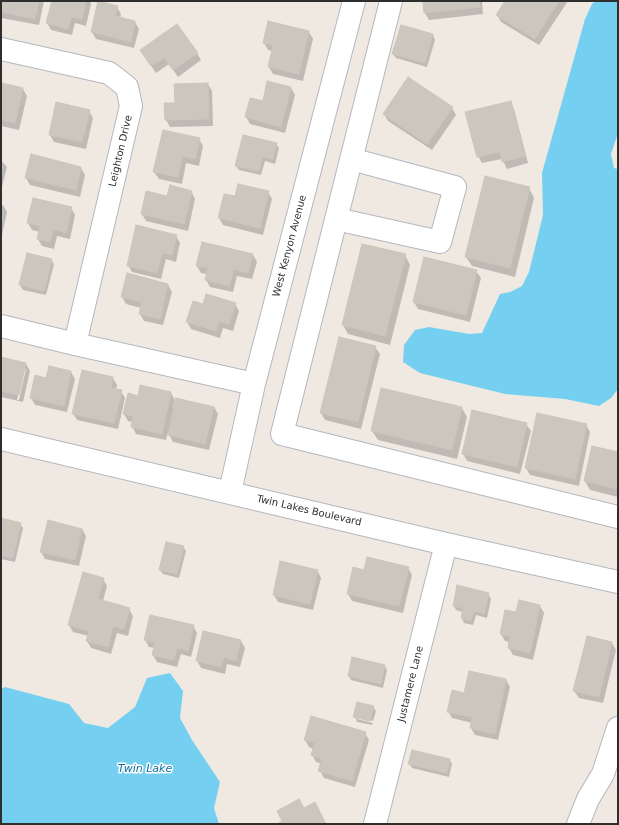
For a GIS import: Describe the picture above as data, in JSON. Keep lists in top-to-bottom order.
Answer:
{
  "streets": {
    "street": [
      "Leighton Drive",
      "West Kenyon Avenue",
      "Twin Lakes Boulevard",
      "Justamere Lane"
    ]
  },
  "crossings": [
    ["West Kenyon Avenue", "Twin Lakes Boulevard"],
    ["Twin Lakes Boulevard", "Justamere Lane"]
  ],
  "water": ["Twin Lake"]
}
